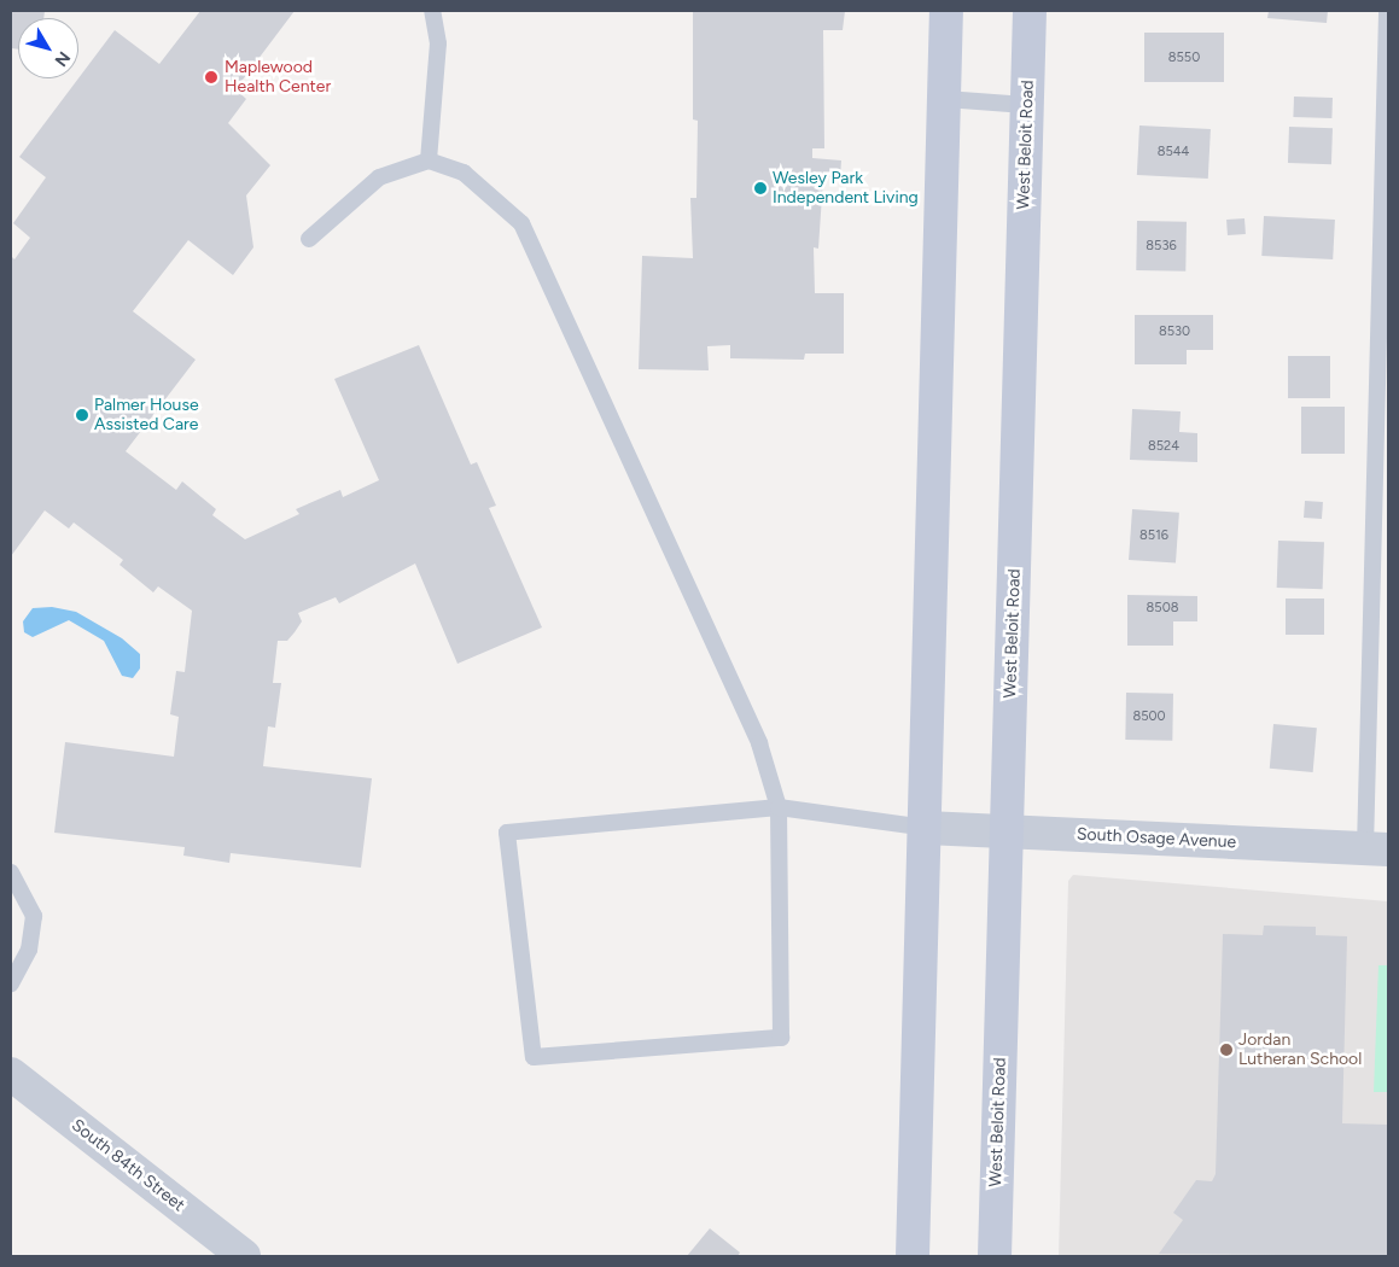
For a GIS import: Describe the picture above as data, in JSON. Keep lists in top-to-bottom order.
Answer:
{
  "streets": {
    "main road": ["West Beloit Road"],
    "street": ["South Osage Avenue", "South 84th Street"]
  },
  "crossings": [
    ["West Beloit Road", "South Osage Avenue"]
  ],
  "places": [
    "Maplewood Health Center",
    "Wesley Park Independent Living",
    "Palmer House Assisted Care",
    "Jordan Lutheran School"
  ],
  "house_numbers": [
    "8550",
    "8544",
    "8536",
    "8530",
    "8524",
    "8516",
    "8508",
    "8500"
  ],
  "north": "bottom right"
}
